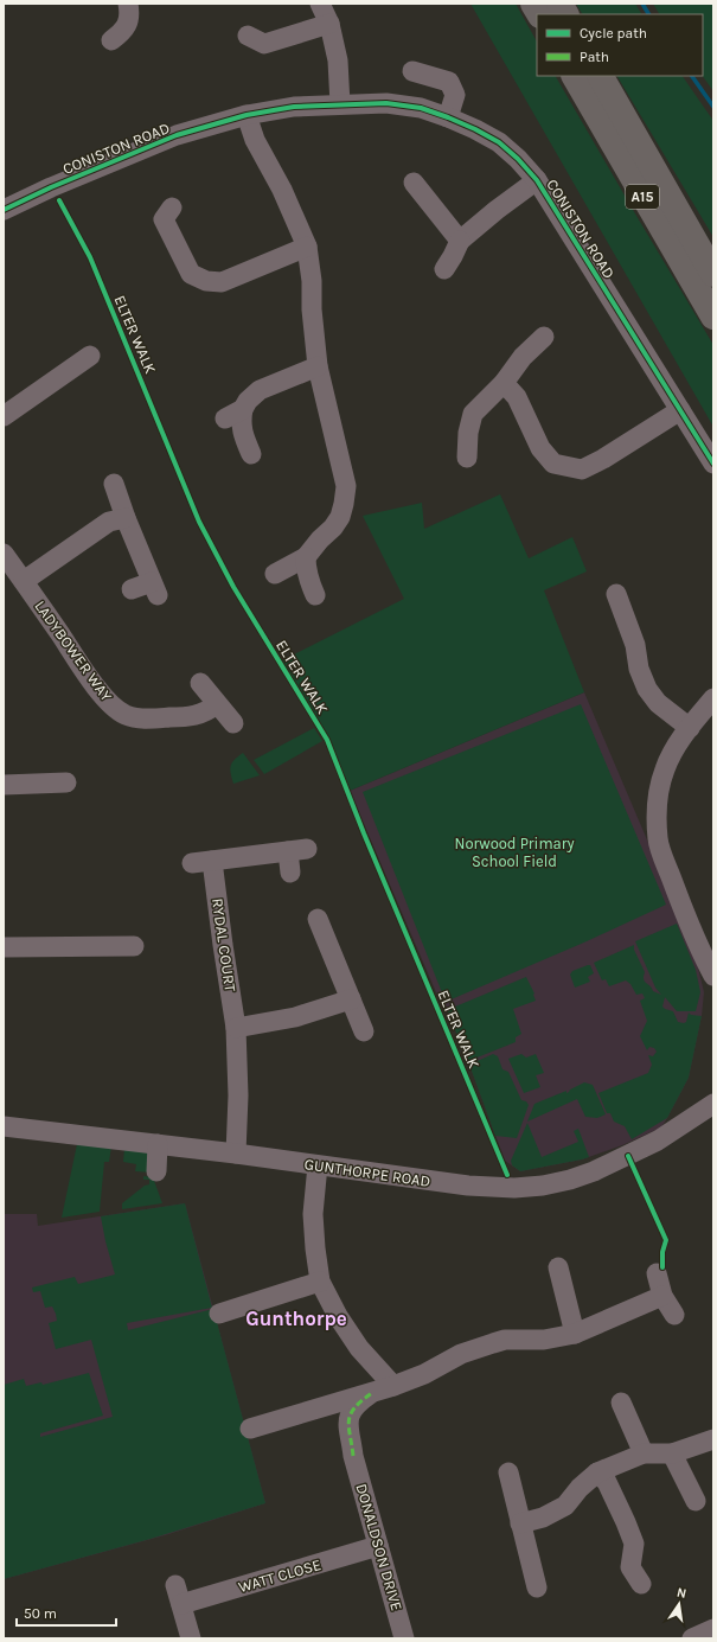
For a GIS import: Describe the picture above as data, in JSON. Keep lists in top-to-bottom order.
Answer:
{
  "streets": {
    "highway": ["A15"],
    "street": [
      "CONISTON ROAD",
      "LADYBOWER WAY",
      "RYDAL COURT",
      "GUNTHORPE ROAD",
      "DONALDSON DRIVE",
      "WATT CLOSE"
    ],
    "cycle path": ["ELTER WALK"]
  },
  "crossings": [
    ["RYDAL COURT", "GUNTHORPE ROAD"],
    ["DONALDSON DRIVE", "WATT CLOSE"]
  ],
  "districts": ["Gunthorpe"],
  "parks": ["Norwood Primary School Field"],
  "legend": ["Cycle path", "Path"],
  "scale_bar": "50 m",
  "north": "top"
}
